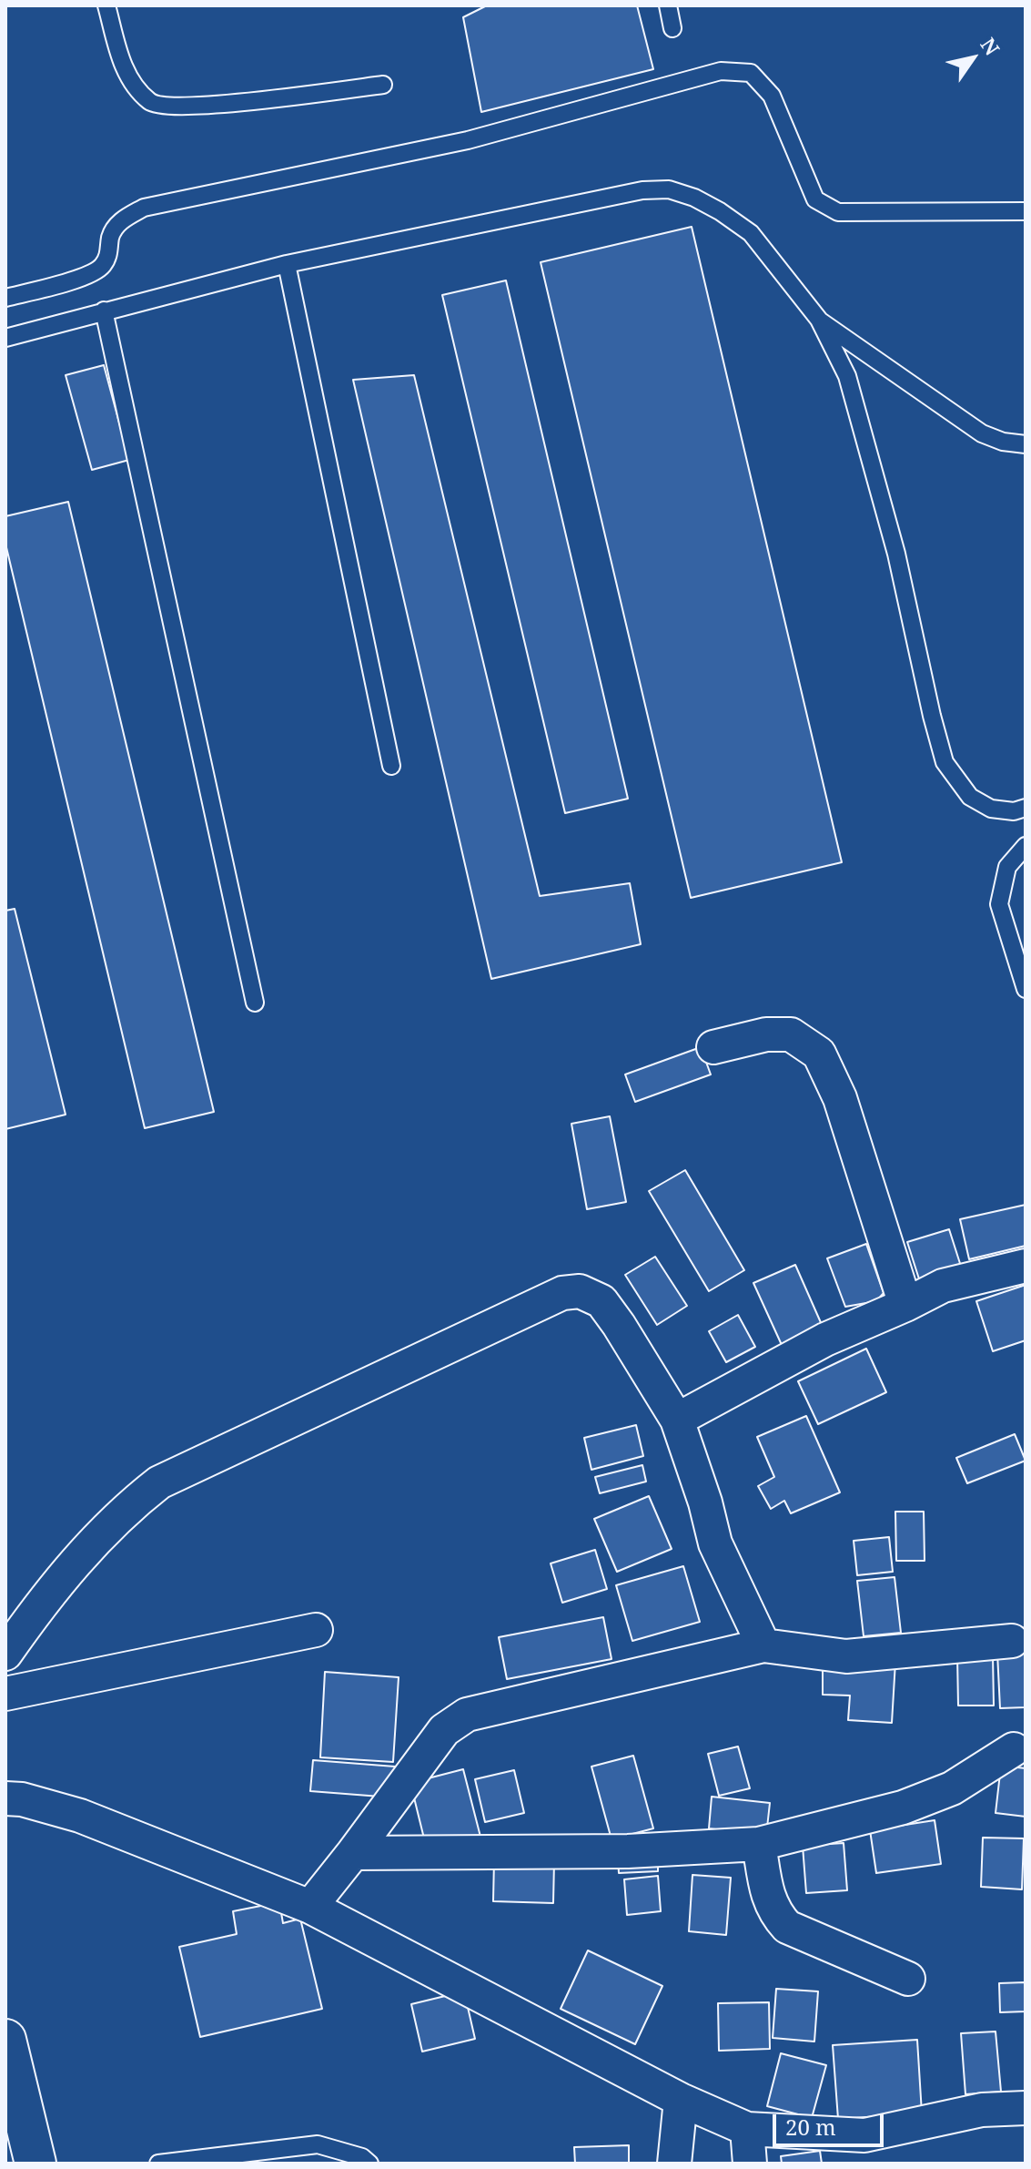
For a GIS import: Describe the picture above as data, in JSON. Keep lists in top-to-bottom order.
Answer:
{
  "scale_bar": "20 m",
  "north": "top right"
}
